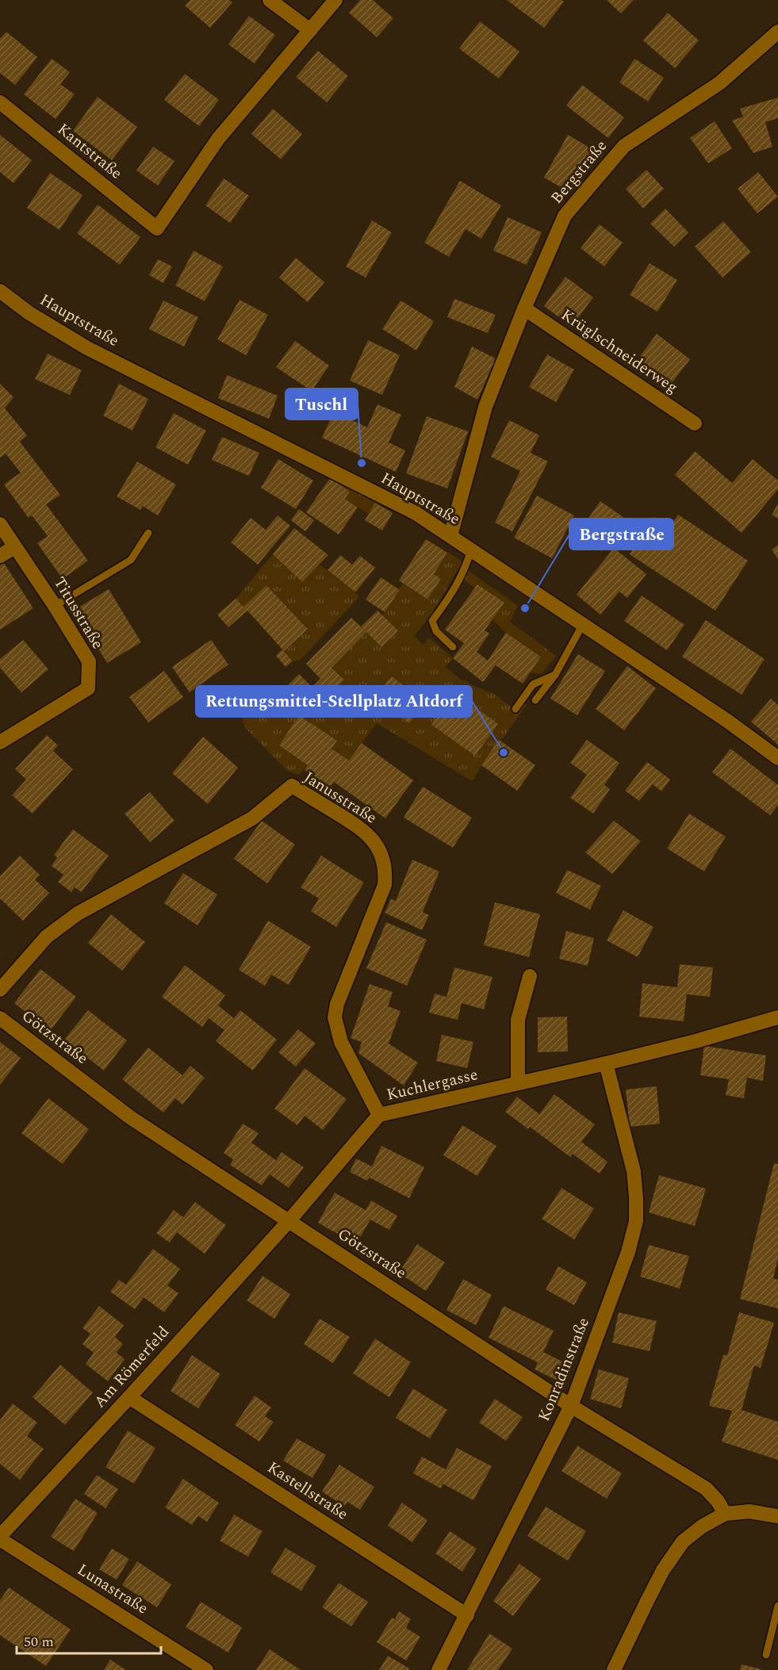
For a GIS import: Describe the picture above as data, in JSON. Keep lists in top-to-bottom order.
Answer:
{
  "streets": {
    "street": [
      "Kantstraße",
      "Bergstraße",
      "Hauptstraße",
      "Krüglschneiderweg",
      "Titusstraße",
      "Janusstraße",
      "Götzstraße",
      "Kuchlergasse",
      "Am Römerfeld",
      "Konradinstraße",
      "Kastellstraße",
      "Lunastraße"
    ]
  },
  "crossings": [
    ["Bergstraße", "Hauptstraße"],
    ["Bergstraße", "Krüglschneiderweg"],
    ["Janusstraße", "Kuchlergasse"],
    ["Götzstraße", "Kuchlergasse"],
    ["Götzstraße", "Am Römerfeld"],
    ["Götzstraße", "Konradinstraße"],
    ["Kuchlergasse", "Am Römerfeld"],
    ["Kuchlergasse", "Konradinstraße"],
    ["Am Römerfeld", "Kastellstraße"],
    ["Am Römerfeld", "Lunastraße"],
    ["Konradinstraße", "Kastellstraße"]
  ],
  "places": ["Tuschl", "Bergstraße", "Rettungsmittel-Stellplatz Altdorf"],
  "scale_bar": "50 m"
}
